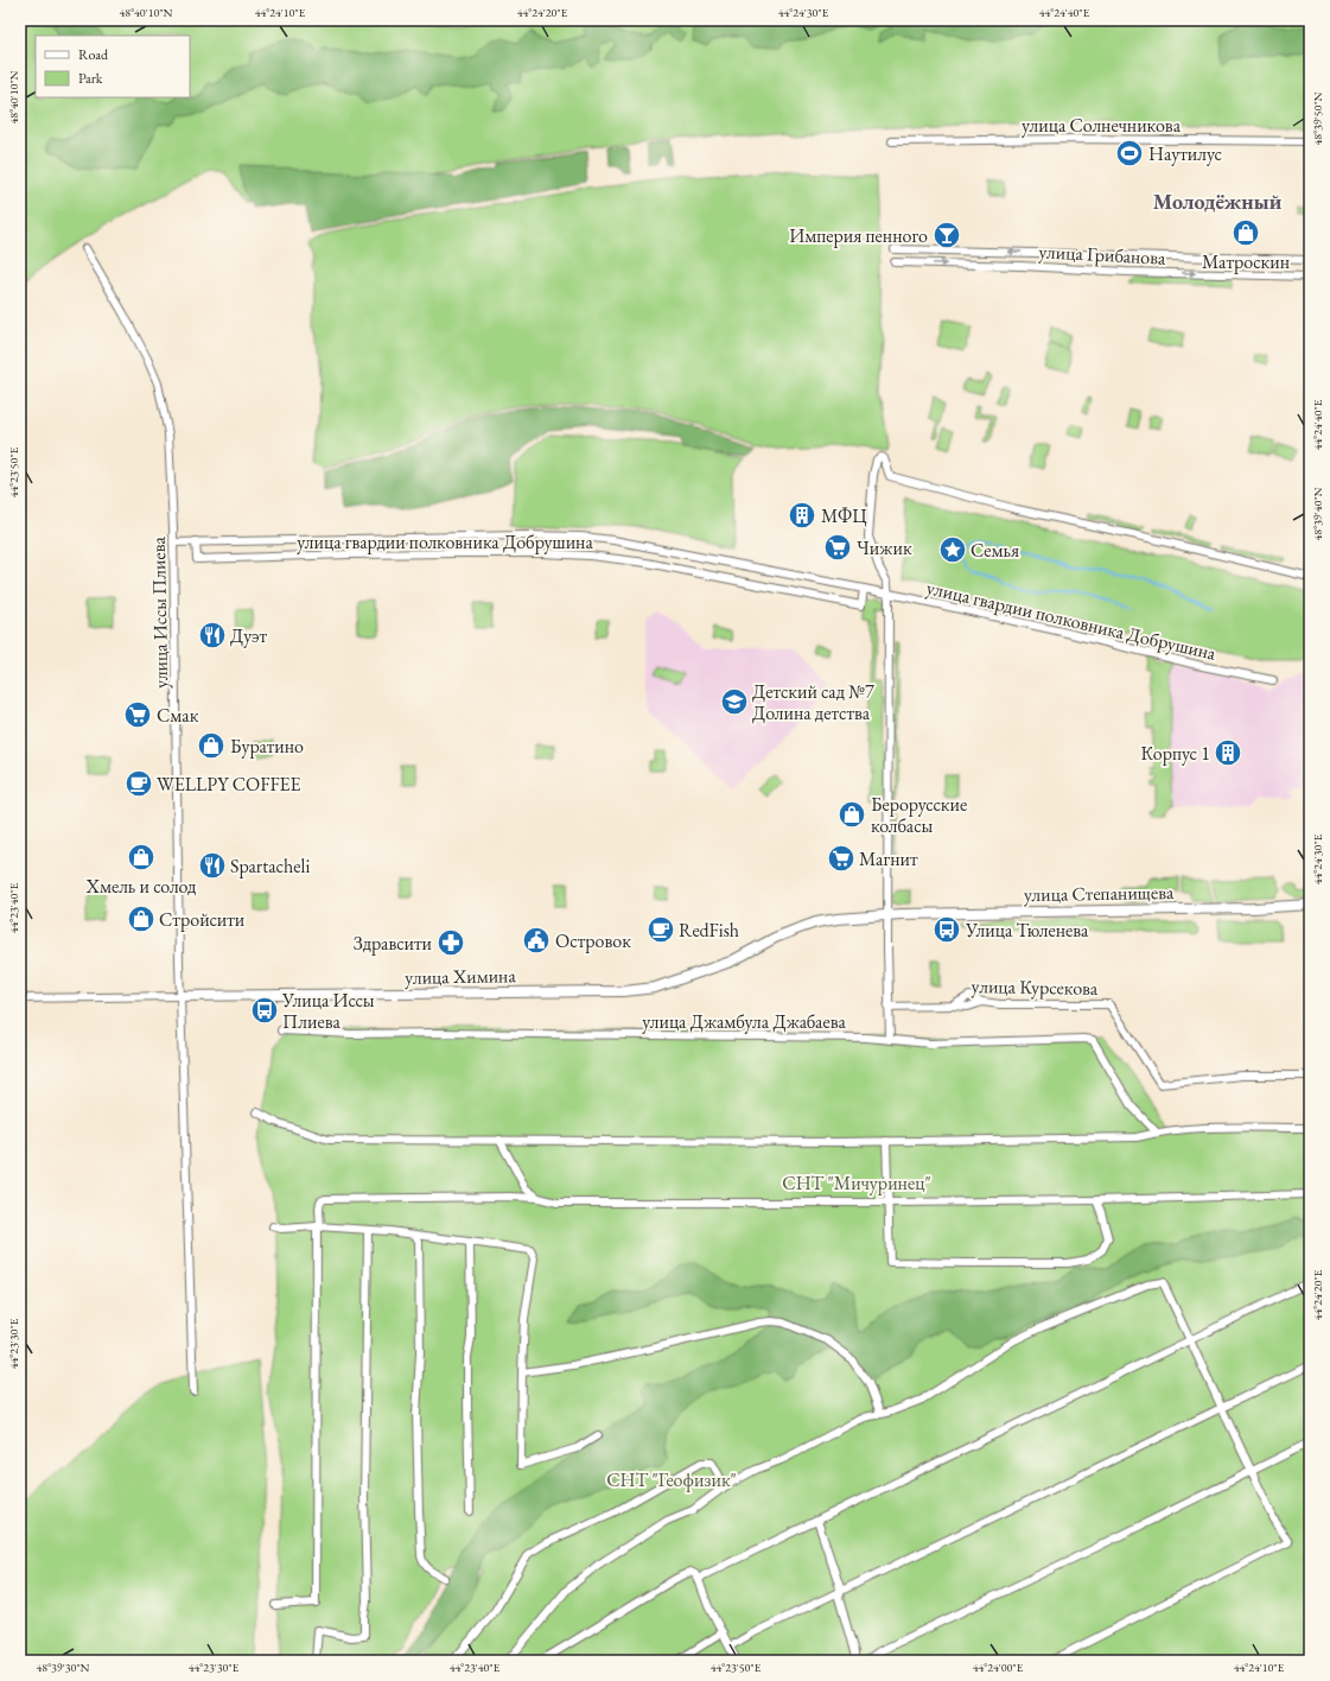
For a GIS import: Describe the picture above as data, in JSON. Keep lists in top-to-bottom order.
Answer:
{
  "streets": {
    "street": [
      "улица Солнечникова",
      "улица Грибанова",
      "улица гвардии полковника Добрушина",
      "улица Иссы Плиева",
      "улица Степанищева",
      "улица Химина",
      "улица Курсекова",
      "улица Джамбула Джабаева"
    ]
  },
  "crossings": [
    ["улица гвардии полковника Добрушина", "улица Иссы Плиева"],
    ["улица Иссы Плиева", "улица Химина"],
    ["улица Степанищева", "улица Химина"]
  ],
  "districts": ["Молодёжный"],
  "parks": ["СНТ \"Мичуринец\"", "СНТ \"Геофизик\""],
  "places": {
    "sports": ["Наутилус"],
    "shop": [
      "Матроскин",
      "Буратино",
      "Берорусские колбасы",
      "Хмель и солод",
      "Стройсити"
    ],
    "bar": ["Империя пенного"],
    "building": ["МФЦ", "Корпус 1"],
    "supermarket": ["Чижик", "Смак", "Магнит"],
    "place": ["Семья"],
    "restaurant": ["Дуэт", "Spartacheli"],
    "school or university": ["Детский сад №7 Долина детства"],
    "cafe": ["WELLPY COFFEE", "RedFish"],
    "bus stop": ["Улица Тюленева", "Улица Иссы Плиева"],
    "public building": ["Островок"],
    "pharmacy": ["Здравсити"]
  },
  "legend": ["Road", "Park"],
  "coordinates": [
    "48°40'10\"N",
    "44°24'10\"E",
    "44°24'20\"E",
    "44°24'30\"E",
    "44°24'40\"E",
    "48°39'50\"N",
    "44°23'50\"E",
    "48°39'40\"N",
    "44°23'40\"E",
    "44°23'30\"E",
    "48°39'30\"N",
    "44°24'00\"E"
  ]
}
